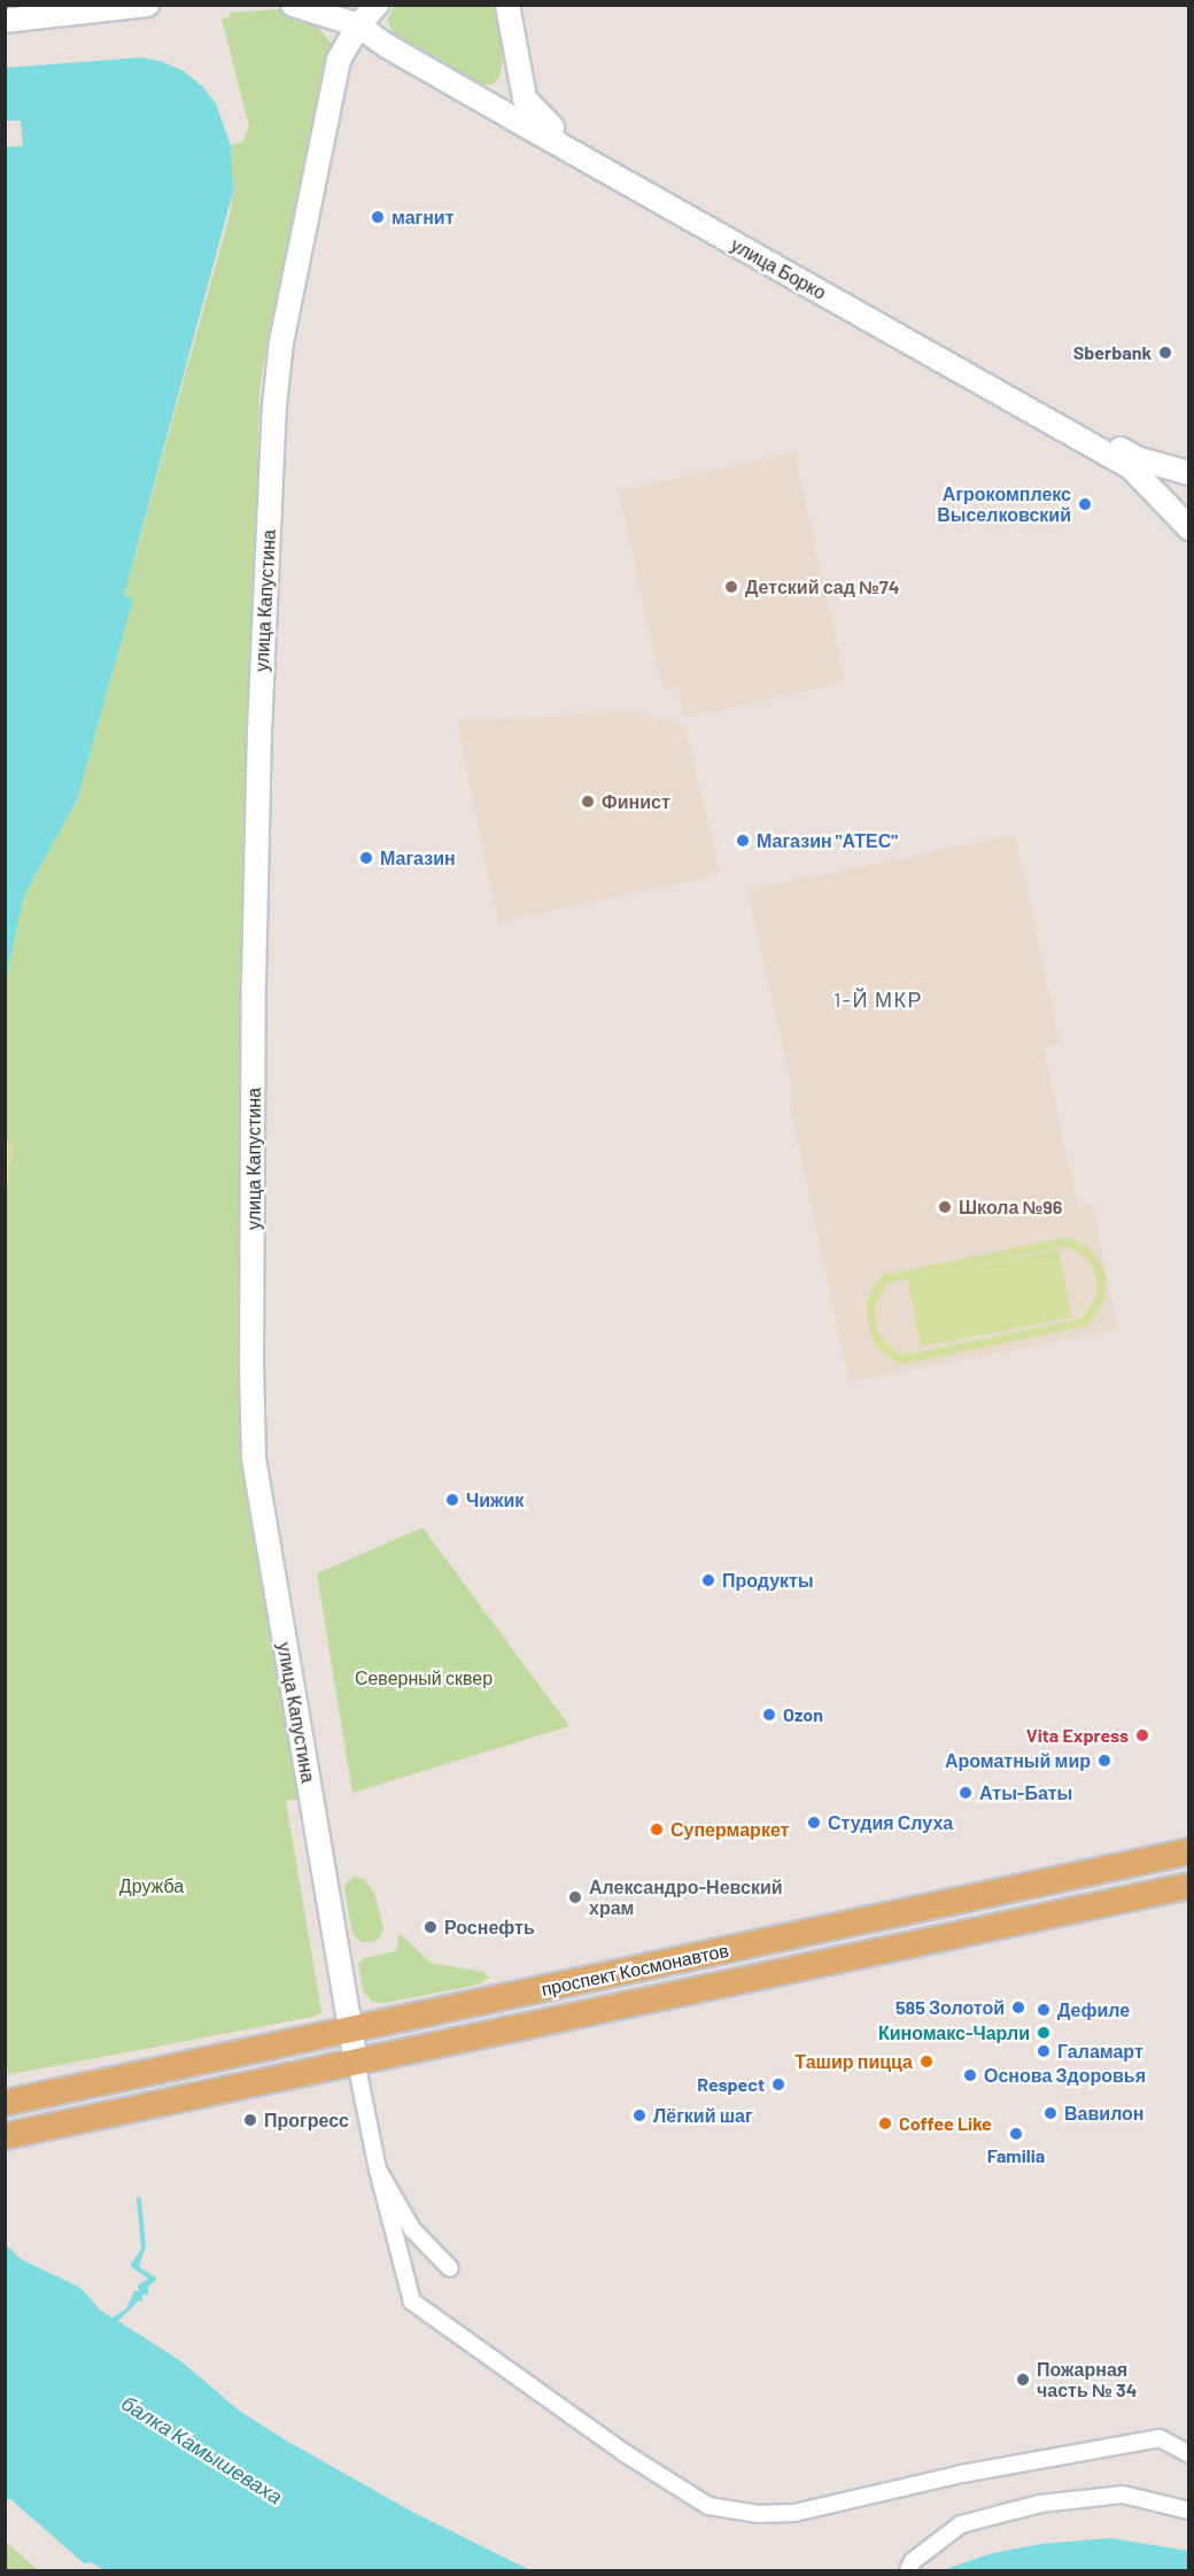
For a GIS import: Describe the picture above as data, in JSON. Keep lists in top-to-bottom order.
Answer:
{
  "streets": {
    "main road": ["улица Борко", "улица Капустина", "проспект Космонавтов"]
  },
  "crossings": [
    ["улица Борко", "улица Капустина"],
    ["улица Капустина", "проспект Космонавтов"]
  ],
  "districts": ["1-Й МКР"],
  "water": ["балка Камышеваха"],
  "parks": ["Северный сквер", "Дружба"],
  "places": [
    "магнит",
    "Sberbank",
    "Агрокомплекс Выселковский",
    "Детский сад №74",
    "Финист",
    "Магазин \"АТЕС\"",
    "Магазин",
    "Школа №96",
    "Чижик",
    "Продукты",
    "Ozon",
    "Vita Express",
    "Ароматный мир",
    "Аты-Баты",
    "Студия Слуха",
    "Супермаркет",
    "Александро-Невский храм",
    "Роснефть",
    "585 Золотой",
    "Дефиле",
    "Киномакс-Чарли",
    "Галамарт",
    "Ташир пицца",
    "Основа Здоровья",
    "Respect",
    "Вавилон",
    "Лёгкий шаг",
    "Прогресс",
    "Coffee Like",
    "Familia",
    "Пожарная часть № 34"
  ]
}
